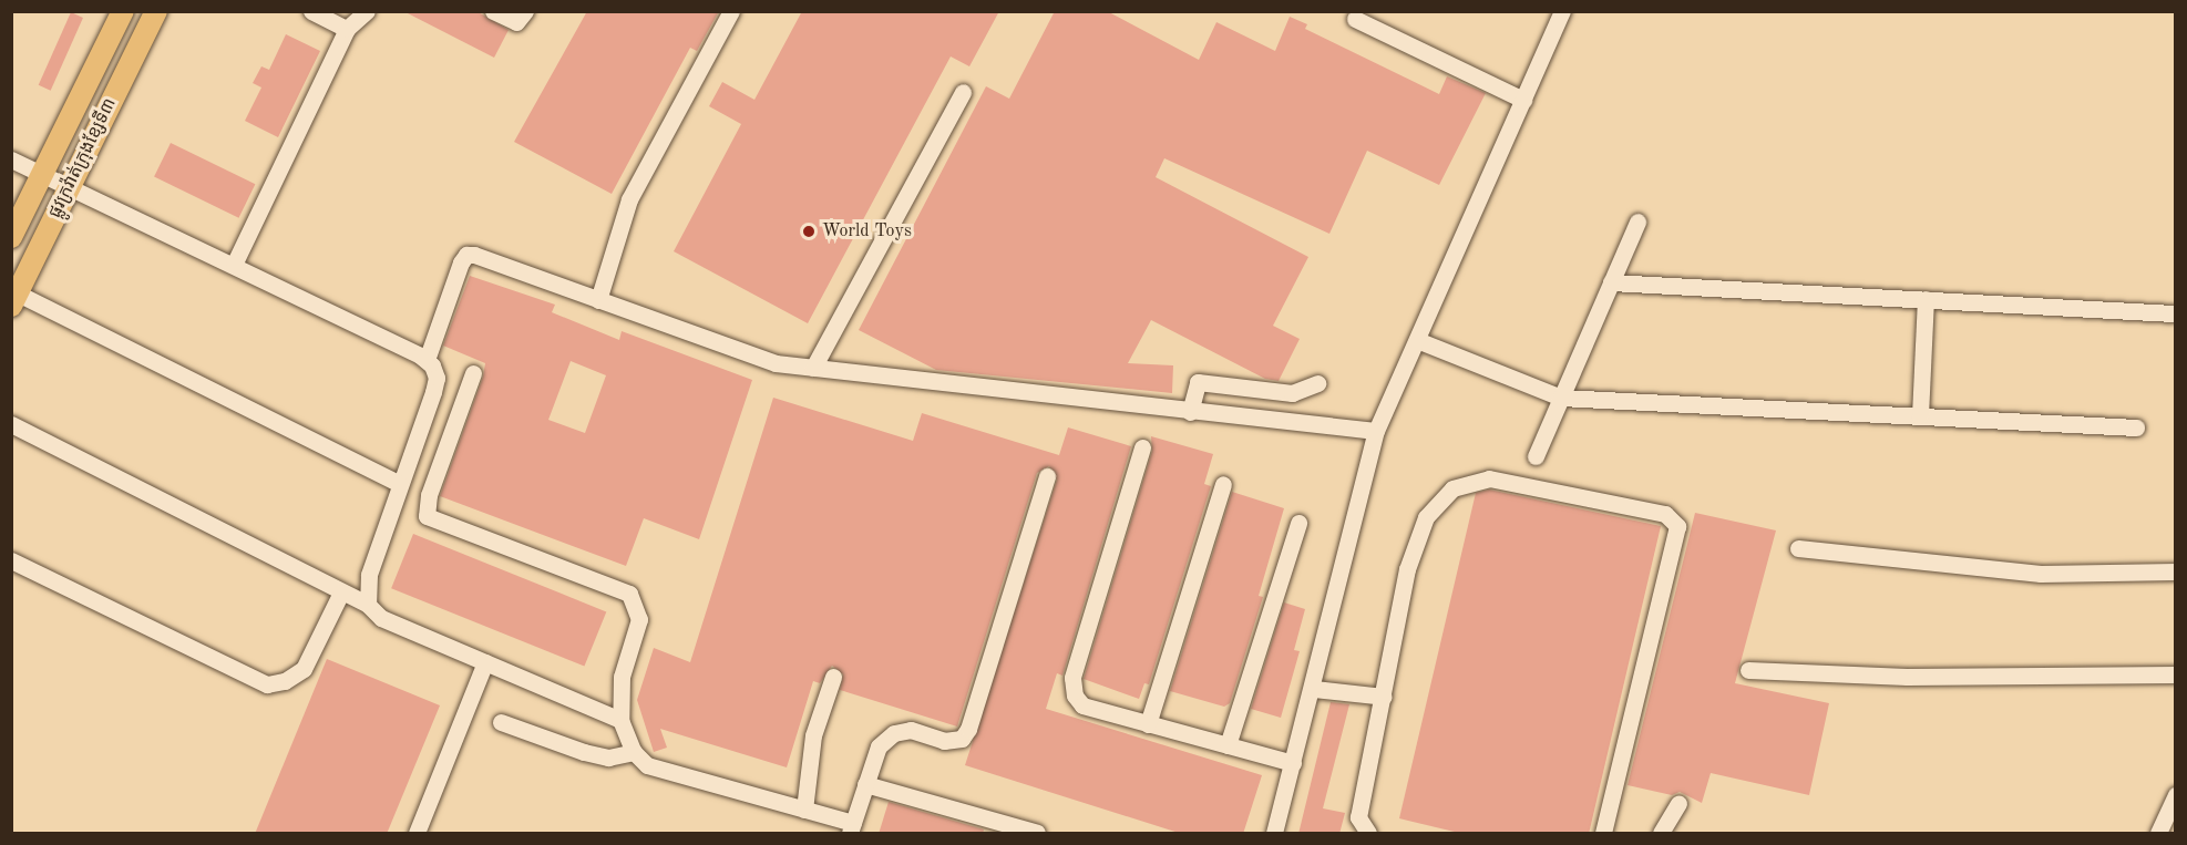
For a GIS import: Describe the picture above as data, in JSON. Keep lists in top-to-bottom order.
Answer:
{
  "streets": {
    "main road": ["ផ្លូវក្រវ៉ាត់ក្រុងខ្សែទី៣"]
  },
  "places": ["World Toys"]
}
